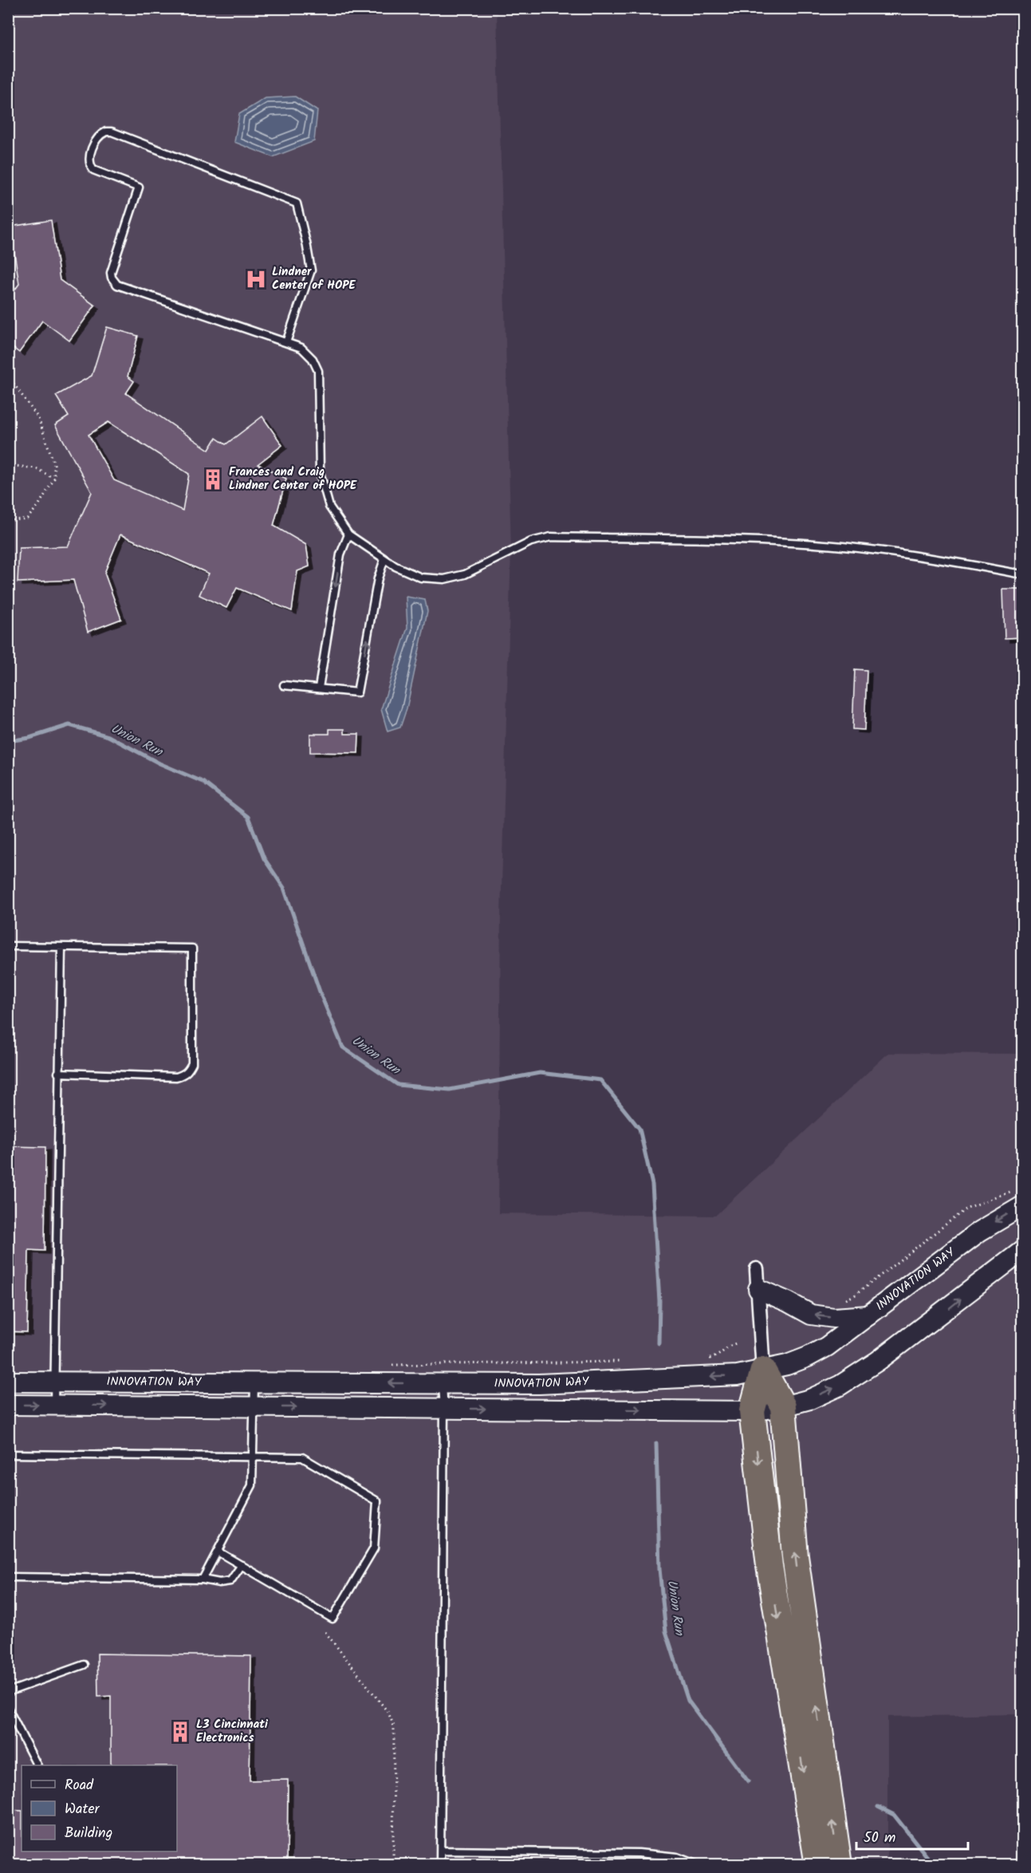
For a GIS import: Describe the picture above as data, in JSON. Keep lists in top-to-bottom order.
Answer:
{
  "streets": {
    "main road": ["INNOVATION WAY"]
  },
  "water": ["Union Run"],
  "places": {
    "hospital": ["Lindner Center of HOPE"],
    "building": ["Frances and Craig Lindner Center of HOPE", "L3 Cincinnati Electronics"]
  },
  "legend": ["Road", "Water", "Building"],
  "scale_bar": "50 m"
}
